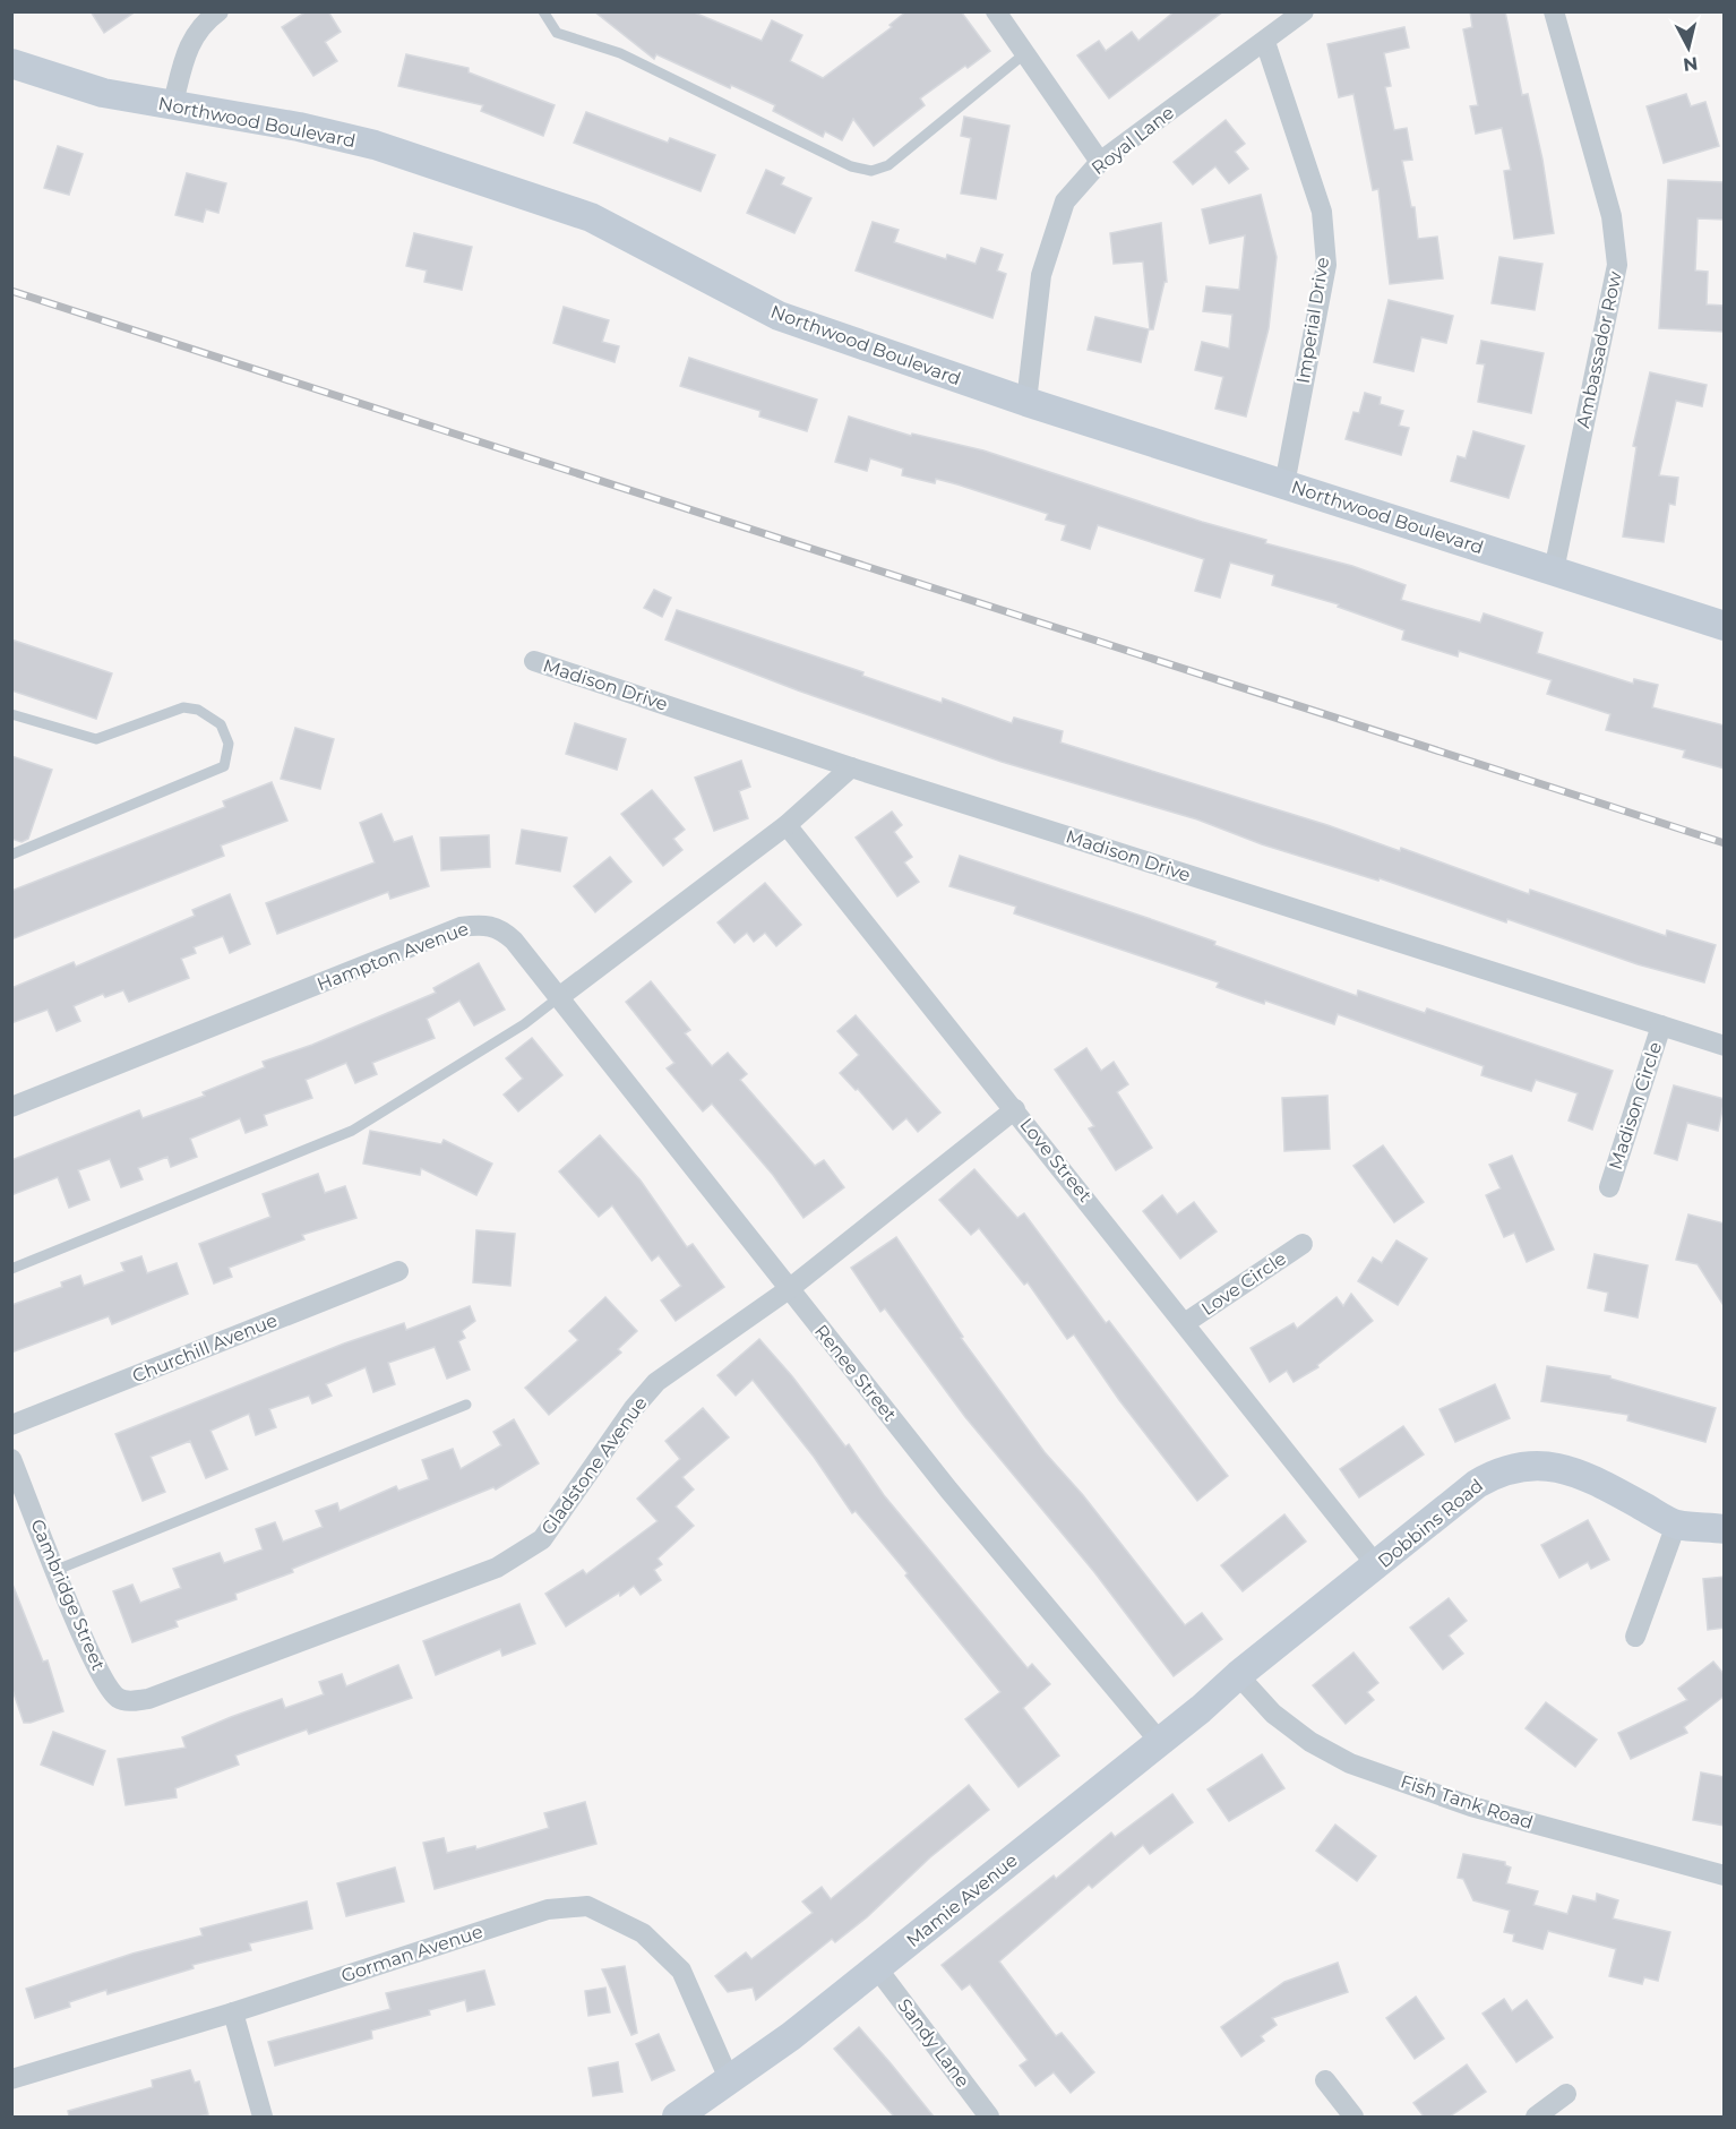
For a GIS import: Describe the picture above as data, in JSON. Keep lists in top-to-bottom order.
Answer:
{
  "streets": {
    "street": [
      "Northwood Boulevard",
      "Royal Lane",
      "Imperial Drive",
      "Ambassador Row",
      "Madison Drive",
      "Hampton Avenue",
      "Madison Circle",
      "Love Street",
      "Love Circle",
      "Churchill Avenue",
      "Renee Street",
      "Gladstone Avenue",
      "Dobbins Road",
      "Cambridge Street",
      "Fish Tank Road",
      "Mamie Avenue",
      "Gorman Avenue",
      "Sandy Lane"
    ]
  },
  "crossings": [
    ["Northwood Boulevard", "Royal Lane"],
    ["Northwood Boulevard", "Imperial Drive"],
    ["Northwood Boulevard", "Ambassador Row"],
    ["Royal Lane", "Imperial Drive"],
    ["Madison Drive", "Madison Circle"],
    ["Hampton Avenue", "Renee Street"],
    ["Love Street", "Love Circle"],
    ["Love Street", "Gladstone Avenue"],
    ["Love Street", "Dobbins Road"],
    ["Renee Street", "Gladstone Avenue"],
    ["Renee Street", "Mamie Avenue"],
    ["Gladstone Avenue", "Cambridge Street"],
    ["Dobbins Road", "Fish Tank Road"],
    ["Dobbins Road", "Mamie Avenue"],
    ["Fish Tank Road", "Mamie Avenue"],
    ["Mamie Avenue", "Gorman Avenue"],
    ["Mamie Avenue", "Sandy Lane"]
  ],
  "north": "bottom"
}
